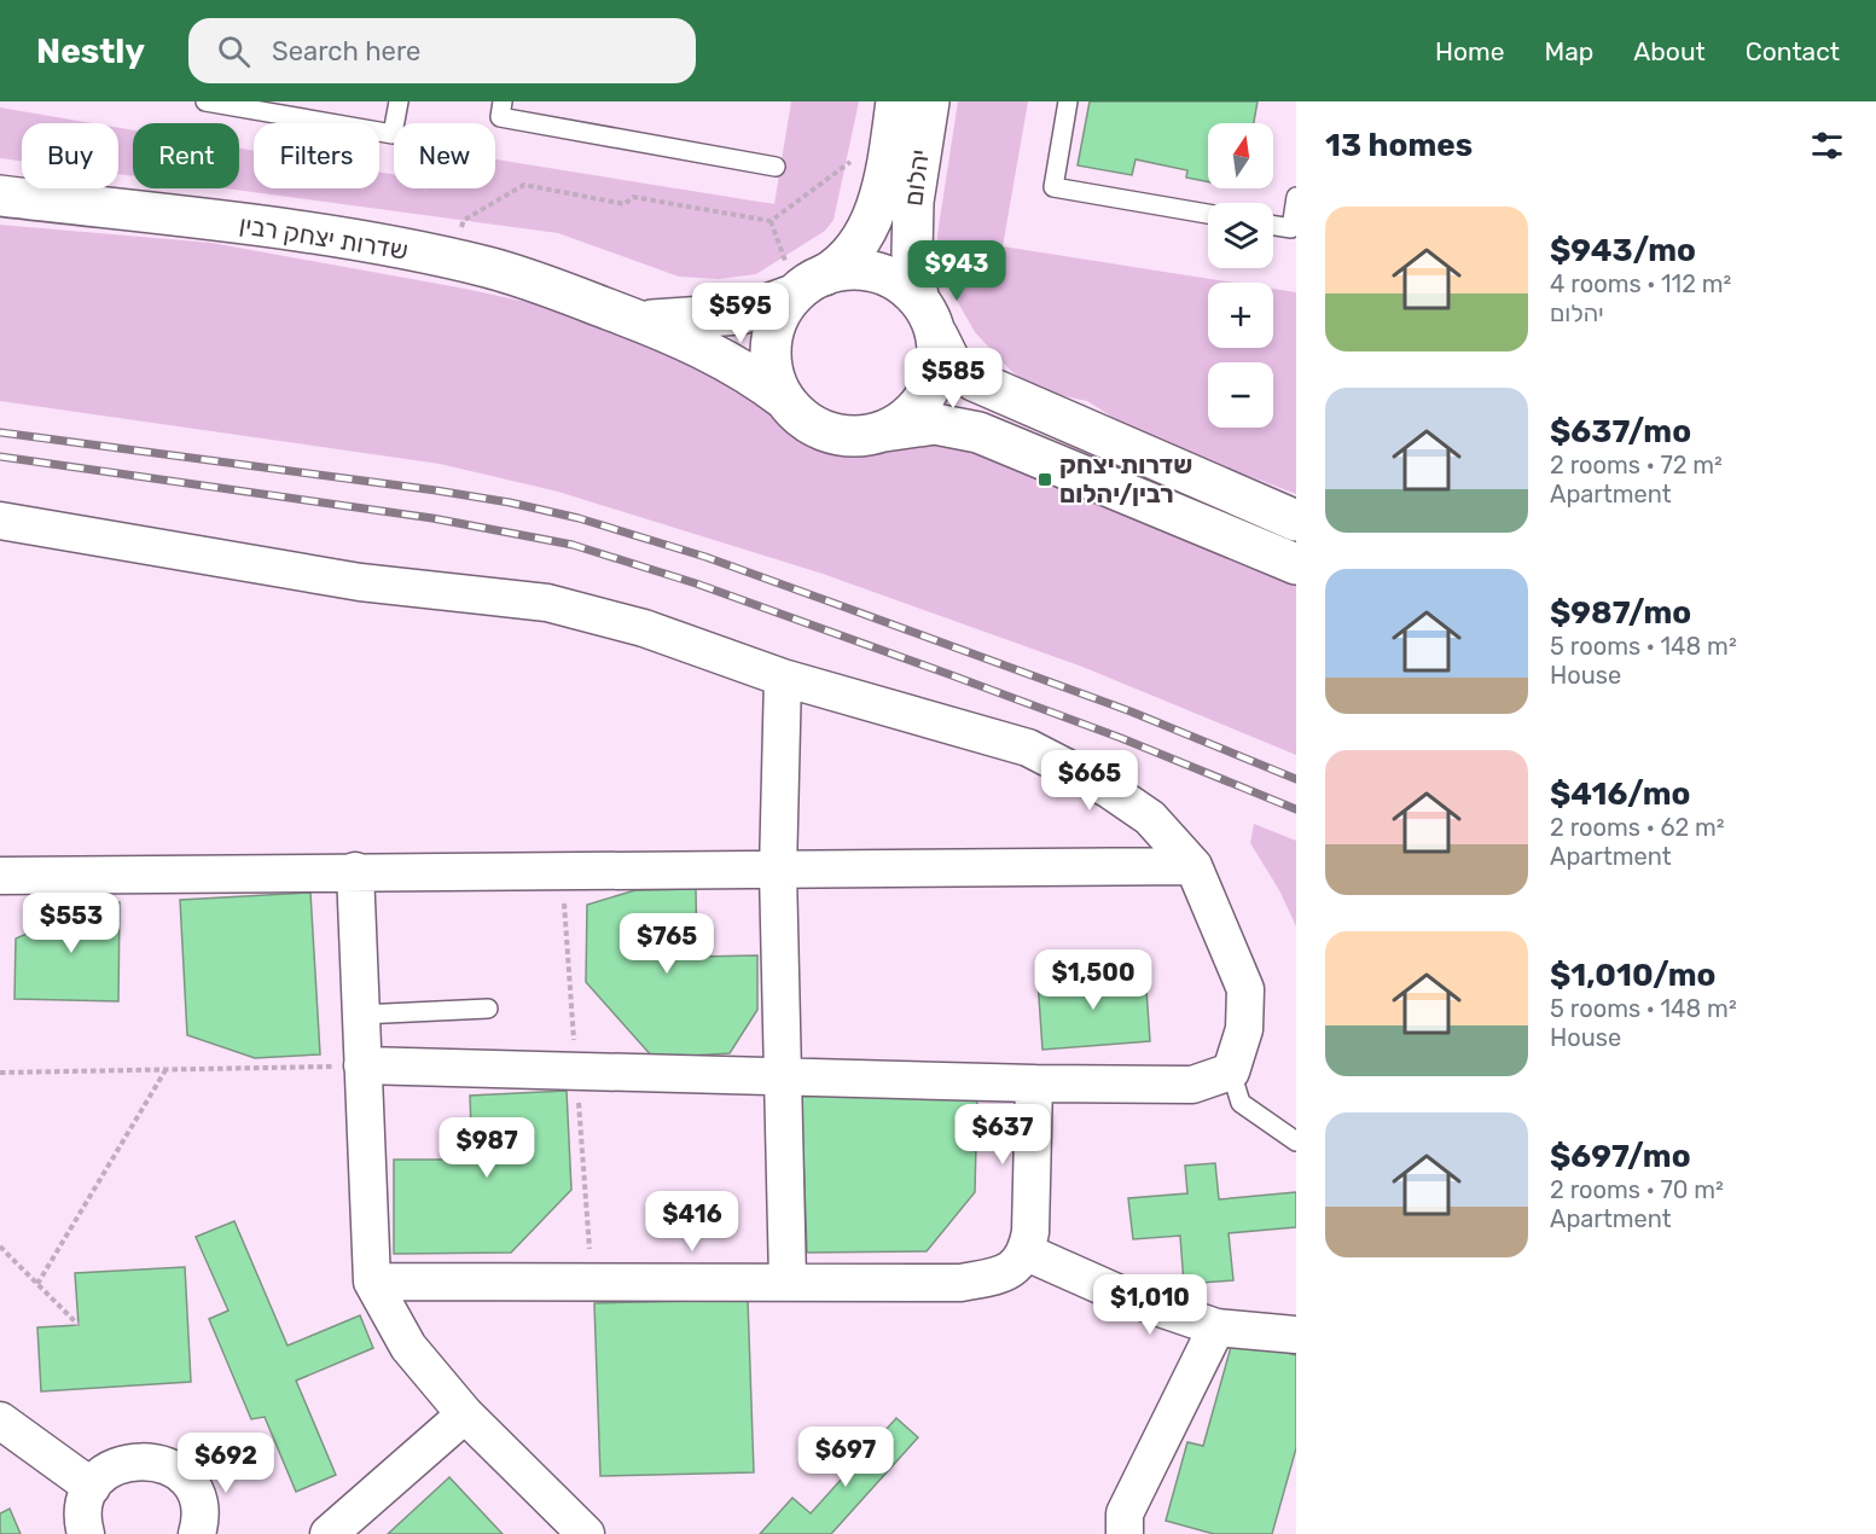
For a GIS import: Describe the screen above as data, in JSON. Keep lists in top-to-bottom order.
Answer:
{
  "streets": {
    "main road": ["יהלום", "שדרות יצחק רבין"]
  },
  "crossings": [
    ["יהלום", "שדרות יצחק רבין"]
  ],
  "places": {
    "transit": ["שדרות יצחק רבין/יהלום"]
  },
  "north": "top",
  "page": {
    "header": "Nestly",
    "search": "Search here",
    "nav": [
      "Home",
      "Map",
      "About",
      "Contact"
    ],
    "heading": "13 homes",
    "map_buttons": ["+", "−"],
    "chip": [
      "Buy",
      "Rent",
      "Filters",
      "New"
    ],
    "list": [
      {
        "name": "$943/mo",
        "note": "4 rooms · 112 m² · יהלום"
      },
      {
        "name": "$637/mo",
        "note": "2 rooms · 72 m² · Apartment"
      },
      {
        "name": "$987/mo",
        "note": "5 rooms · 148 m² · House"
      },
      {
        "name": "$416/mo",
        "note": "2 rooms · 62 m² · Apartment"
      },
      {
        "name": "$1,010/mo",
        "note": "5 rooms · 148 m² · House"
      },
      {
        "name": "$697/mo",
        "note": "2 rooms · 70 m² · Apartment"
      }
    ],
    "price": [
      "$943",
      "$595",
      "$585",
      "$665",
      "$553",
      "$765",
      "$1,500",
      "$637",
      "$987",
      "$416",
      "$1,010",
      "$697",
      "$692"
    ]
  }
}
